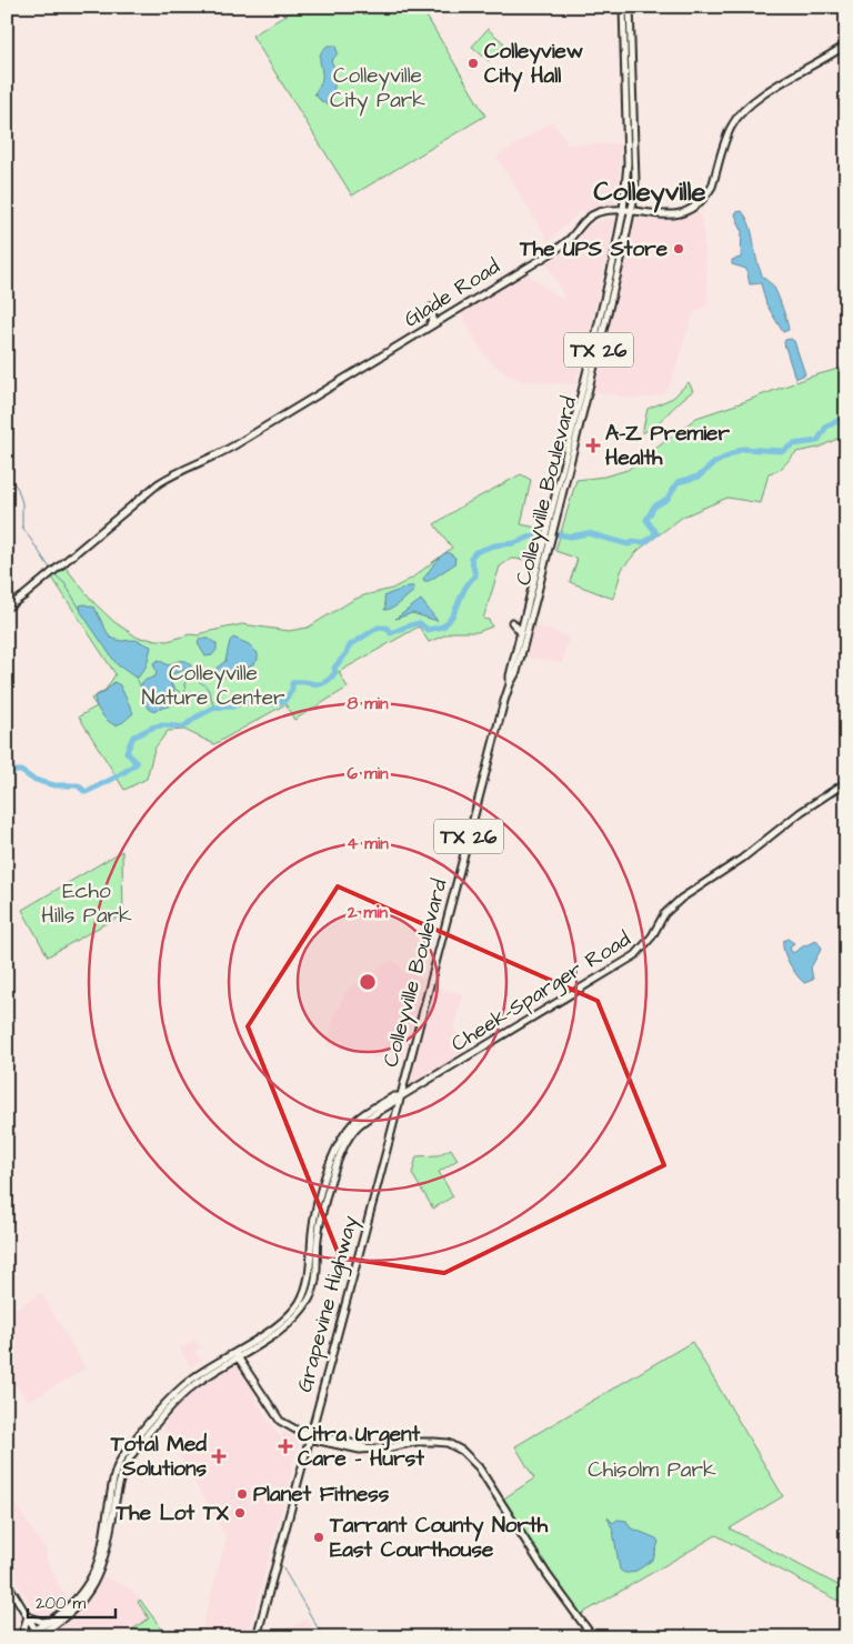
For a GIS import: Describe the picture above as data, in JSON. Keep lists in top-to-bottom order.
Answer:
{
  "streets": {
    "main road": [
      "Glade Road",
      "TX 26",
      "Colleyville Boulevard",
      "Cheek-Sparger Road",
      "Grapevine Highway"
    ]
  },
  "crossings": [
    ["Glade Road", "Colleyville Boulevard"],
    ["Colleyville Boulevard", "Cheek-Sparger Road"],
    ["Colleyville Boulevard", "Grapevine Highway"]
  ],
  "districts": ["Colleyville"],
  "parks": [
    "Colleyville City Park",
    "Colleyville Nature Center",
    "Echo Hills Park",
    "Chisolm Park"
  ],
  "places": {
    "other": [
      "Colleyview City Hall",
      "The UPS Store",
      "Planet Fitness",
      "The Lot TX",
      "Tarrant County North East Courthouse"
    ],
    "health": ["A-Z Premier Health", "Citra Urgent Care - Hurst", "Total Med Solutions"]
  },
  "scale_bar": "200 m",
  "rings": [
    "8 min",
    "6 min",
    "4 min",
    "2 min"
  ]
}
